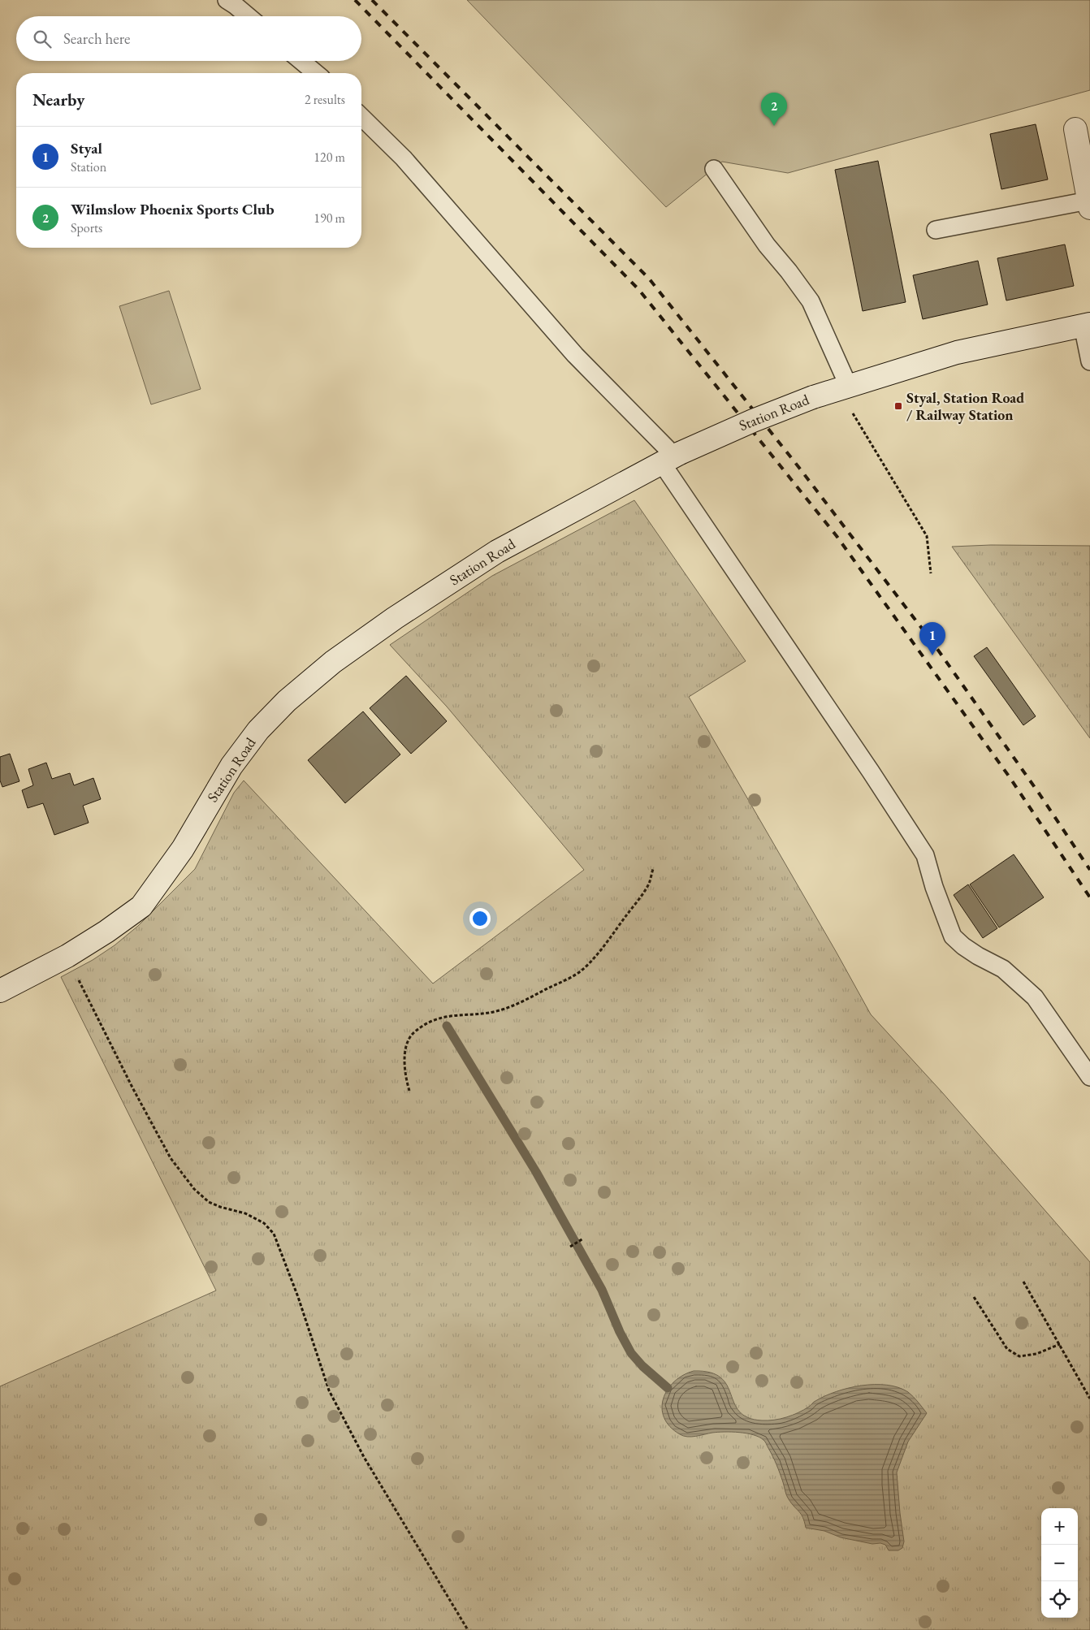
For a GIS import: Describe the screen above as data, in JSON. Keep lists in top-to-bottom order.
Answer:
{
  "streets": {
    "street": ["Station Road"]
  },
  "places": {
    "transit": ["Styal, Station Road / Railway Station"]
  },
  "page": {
    "search": "Search here",
    "heading": ["Nearby", "2 results"],
    "pins": ["2", "1"],
    "list": [
      {
        "mark": "1",
        "name": "Styal",
        "note": "Station",
        "value": "120 m"
      },
      {
        "mark": "2",
        "name": "Wilmslow Phoenix Sports Club",
        "note": "Sports",
        "value": "190 m"
      }
    ],
    "map_buttons": ["+", "−"]
  }
}
